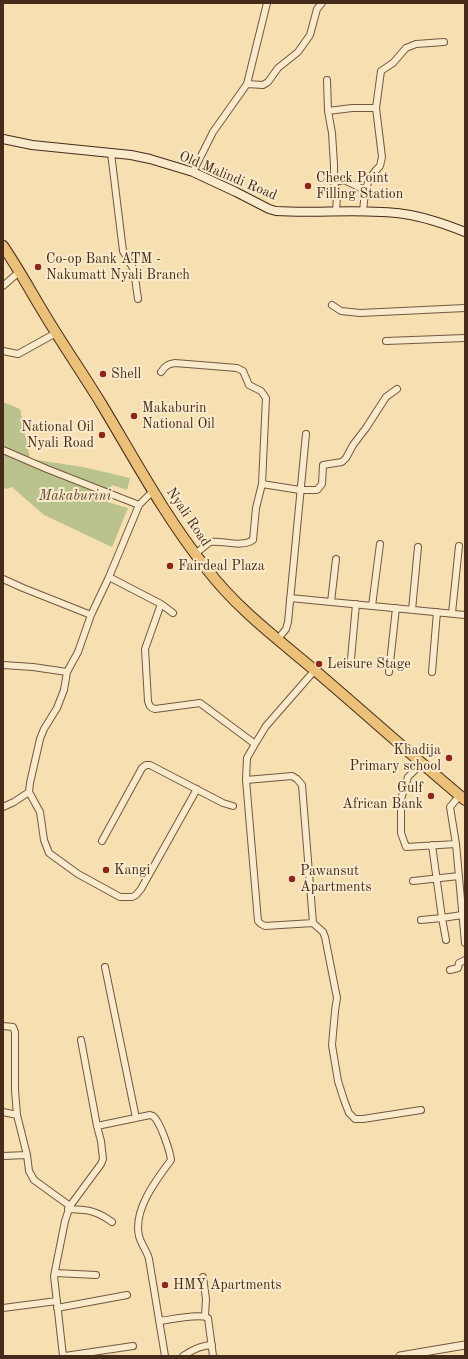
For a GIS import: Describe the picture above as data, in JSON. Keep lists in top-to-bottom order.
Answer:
{
  "streets": {
    "highway": ["Nyali Road"],
    "main road": ["Old Malindi Road"]
  },
  "parks": ["Makaburini"],
  "places": [
    "Check Point Filling Station",
    "Co-op Bank ATM - Nakumatt Nyali Branch",
    "Shell",
    "Makaburin National Oil",
    "National Oil Nyali Road",
    "Fairdeal Plaza",
    "Leisure Stage",
    "Khadija Primary school",
    "Gulf African Bank",
    "Kangi",
    "Pawansut Apartments",
    "HMY Apartments"
  ]
}
